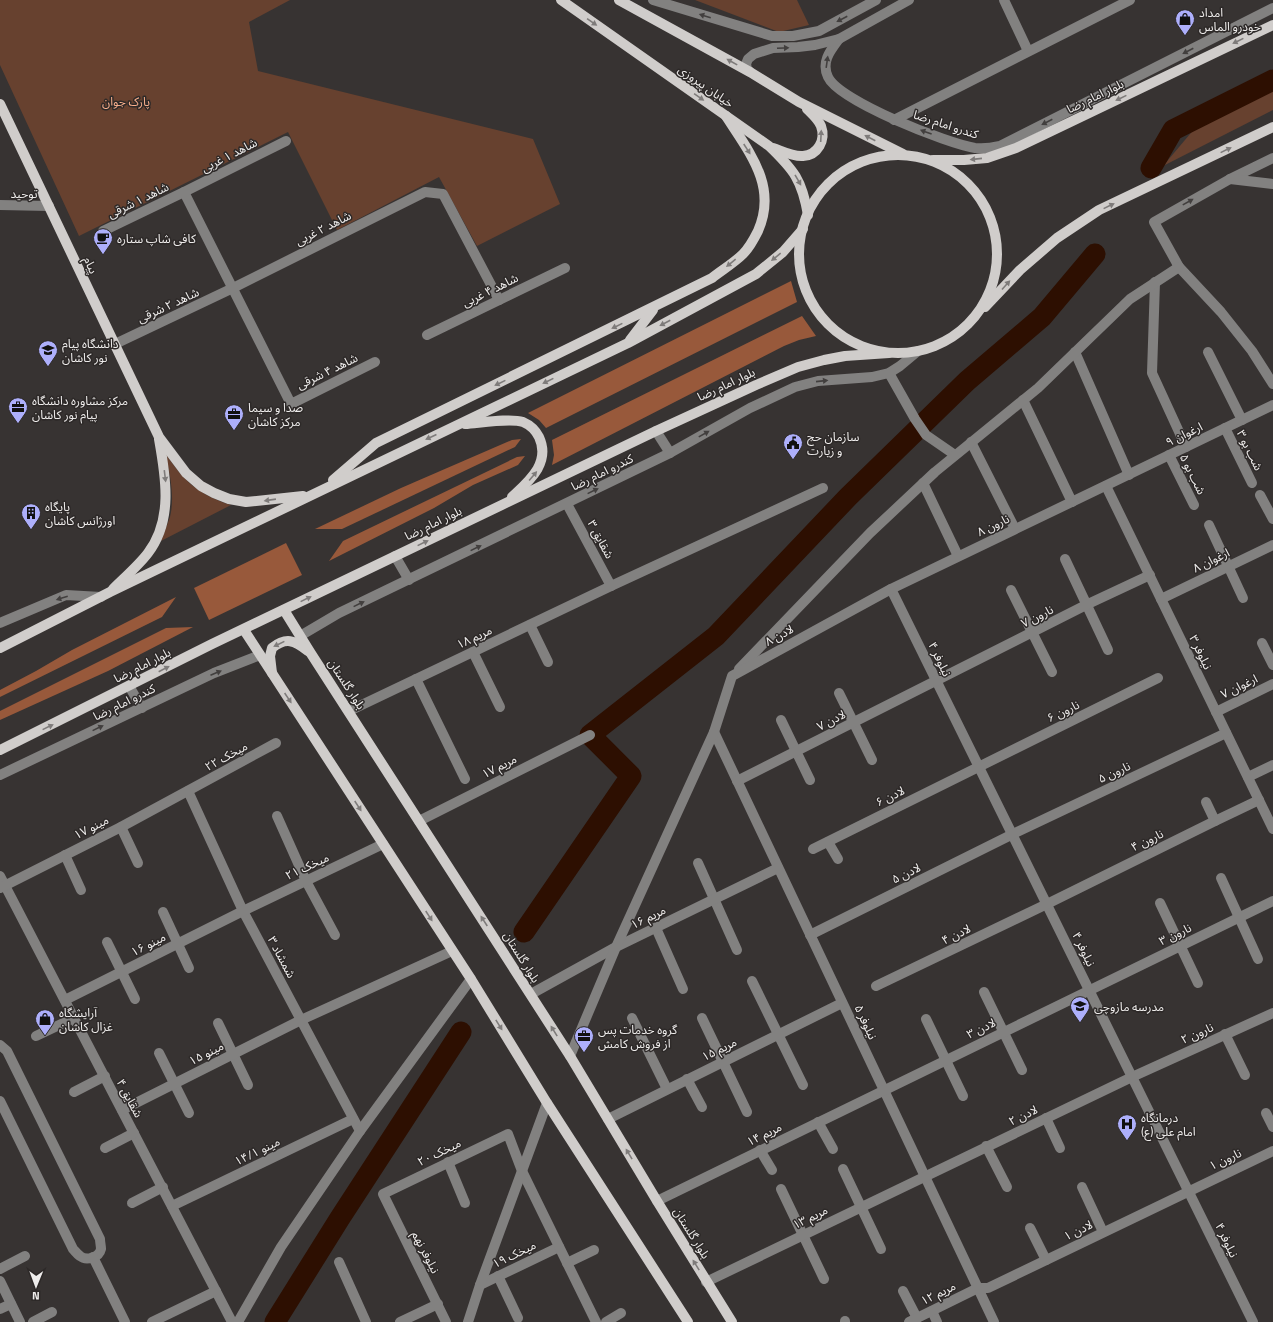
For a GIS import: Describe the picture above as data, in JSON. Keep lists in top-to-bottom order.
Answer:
{
  "streets": {
    "main road": [
      "خیابان پیروزی",
      "بلوار امام رضا",
      "پیام",
      "بلوار گلستان"
    ],
    "street": [
      "کندرو امام رضا",
      "شاهد ۱ غربی",
      "توحید",
      "شاهد ۱ شرقی",
      "شاهد ۲ غربی",
      "شاهد ۴ غربی",
      "شاهد ۲ شرقی",
      "شاهد ۴ شرقی",
      "ارغوان ۹",
      "شب بو ۳",
      "شب بو ۵",
      "نارون ۸",
      "شقایق ۳",
      "ارغوان ۸",
      "نارون ۷",
      "لادن ۸",
      "مریم ۱۸",
      "نیلوفر ۳",
      "نیلوفر ۴",
      "ارغوان ۷",
      "نارون ۶",
      "لادن ۷",
      "میخک ۲۲",
      "مریم ۱۷",
      "نارون ۵",
      "لادن ۶",
      "مینو ۱۷",
      "نارون ۴",
      "میخک ۲۱",
      "لادن ۵",
      "مریم ۱۶",
      "لادن ۴",
      "نارون ۳",
      "مینو ۱۶",
      "شمشاد ۳",
      "نیلوفر ۵",
      "لادن ۳",
      "نارون ۲",
      "مریم ۱۵",
      "مینو ۱۵",
      "شقایق ۴",
      "لادن ۲",
      "مریم ۱۴",
      "مینو ۱۴/۱",
      "میخک ۲۰",
      "نارون ۱",
      "مریم ۱۳",
      "لادن ۱",
      "نیلوفر نهم",
      "میخک ۱۹",
      "مریم ۱۲"
    ]
  },
  "crossings": [
    ["بلوار امام رضا", "بلوار گلستان"],
    ["کندرو امام رضا", "شقایق ۳"],
    ["کندرو امام رضا", "بلوار گلستان"],
    ["شاهد ۱ غربی", "شاهد ۱ شرقی"],
    ["توحید", "پیام"],
    ["شاهد ۲ غربی", "شاهد ۴ غربی"],
    ["شاهد ۲ غربی", "شاهد ۲ شرقی"],
    ["شاهد ۲ غربی", "شاهد ۴ شرقی"],
    ["پیام", "شاهد ۲ شرقی"],
    ["شاهد ۲ شرقی", "شاهد ۴ شرقی"],
    ["ارغوان ۹", "شب بو ۳"],
    ["ارغوان ۹", "شب بو ۵"],
    ["ارغوان ۹", "نارون ۸"],
    ["ارغوان ۹", "نیلوفر ۳"],
    ["نارون ۸", "لادن ۸"],
    ["نارون ۸", "نیلوفر ۳"],
    ["نارون ۸", "نیلوفر ۴"],
    ["شقایق ۳", "مریم ۱۸"],
    ["ارغوان ۸", "نیلوفر ۳"],
    ["نارون ۷", "نیلوفر ۳"],
    ["نارون ۷", "نیلوفر ۴"],
    ["نارون ۷", "لادن ۷"],
    ["لادن ۸", "نیلوفر ۴"],
    ["مریم ۱۸", "بلوار گلستان"],
    ["نیلوفر ۳", "ارغوان ۷"],
    ["نیلوفر ۳", "نارون ۵"],
    ["نیلوفر ۳", "نارون ۴"],
    ["نیلوفر ۴", "نارون ۶"],
    ["نیلوفر ۴", "لادن ۷"],
    ["نیلوفر ۴", "نارون ۵"],
    ["نیلوفر ۴", "لادن ۶"],
    ["نیلوفر ۴", "نارون ۴"],
    ["نیلوفر ۴", "لادن ۵"],
    ["نیلوفر ۴", "لادن ۴"],
    ["نیلوفر ۴", "نارون ۳"],
    ["نیلوفر ۴", "لادن ۳"],
    ["نیلوفر ۴", "نارون ۲"],
    ["نیلوفر ۴", "لادن ۲"],
    ["نیلوفر ۴", "نارون ۱"],
    ["نیلوفر ۴", "لادن ۱"],
    ["بلوار گلستان", "مریم ۱۷"],
    ["بلوار گلستان", "مریم ۱۶"],
    ["بلوار گلستان", "مریم ۱۵"],
    ["بلوار گلستان", "مریم ۱۴"],
    ["بلوار گلستان", "مریم ۱۳"],
    ["نارون ۶", "لادن ۶"],
    ["لادن ۷", "نیلوفر ۵"],
    ["میخک ۲۲", "مینو ۱۷"],
    ["میخک ۲۲", "شمشاد ۳"],
    ["نارون ۵", "لادن ۵"],
    ["مینو ۱۷", "شمشاد ۳"],
    ["مینو ۱۷", "شقایق ۴"],
    ["نارون ۴", "لادن ۴"],
    ["میخک ۲۱", "مینو ۱۶"],
    ["میخک ۲۱", "شمشاد ۳"],
    ["لادن ۵", "نیلوفر ۵"],
    ["مریم ۱۶", "نیلوفر ۵"],
    ["نارون ۳", "لادن ۳"],
    ["مینو ۱۶", "شمشاد ۳"],
    ["مینو ۱۶", "شقایق ۴"],
    ["شمشاد ۳", "مینو ۱۵"],
    ["شمشاد ۳", "مینو ۱۴/۱"],
    ["نیلوفر ۵", "لادن ۳"],
    ["نیلوفر ۵", "مریم ۱۵"],
    ["نیلوفر ۵", "لادن ۲"],
    ["نیلوفر ۵", "مریم ۱۴"],
    ["نیلوفر ۵", "مریم ۱۳"],
    ["نیلوفر ۵", "لادن ۱"],
    ["نیلوفر ۵", "مریم ۱۲"],
    ["لادن ۳", "مریم ۱۴"],
    ["نارون ۲", "لادن ۲"],
    ["مینو ۱۵", "شقایق ۴"],
    ["شقایق ۴", "مینو ۱۴/۱"],
    ["لادن ۲", "مریم ۱۳"],
    ["میخک ۲۰", "نیلوفر نهم"],
    ["نارون ۱", "لادن ۱"],
    ["لادن ۱", "مریم ۱۲"]
  ],
  "parks": ["پارک جوان"],
  "places": {
    "shop": ["امداد خودرو الماس", "آرایشگاه غزال کاشان"],
    "cafe": ["کافی شاپ ستاره"],
    "school or university": ["دانشگاه پیام نور کاشان", "مدرسه مازوچی"],
    "office": ["مرکز مشاوره دانشگاه پیام نور کاشان", "صدا و سیما مرکز کاشان", "گروه خدمات پس از فروش کامش"],
    "public building": ["سازمان حج و زیارت"],
    "building": ["پایگاه اورژانس کاشان"],
    "hospital": ["درمانگاه امام علی (ع)"]
  },
  "north": "bottom"
}
